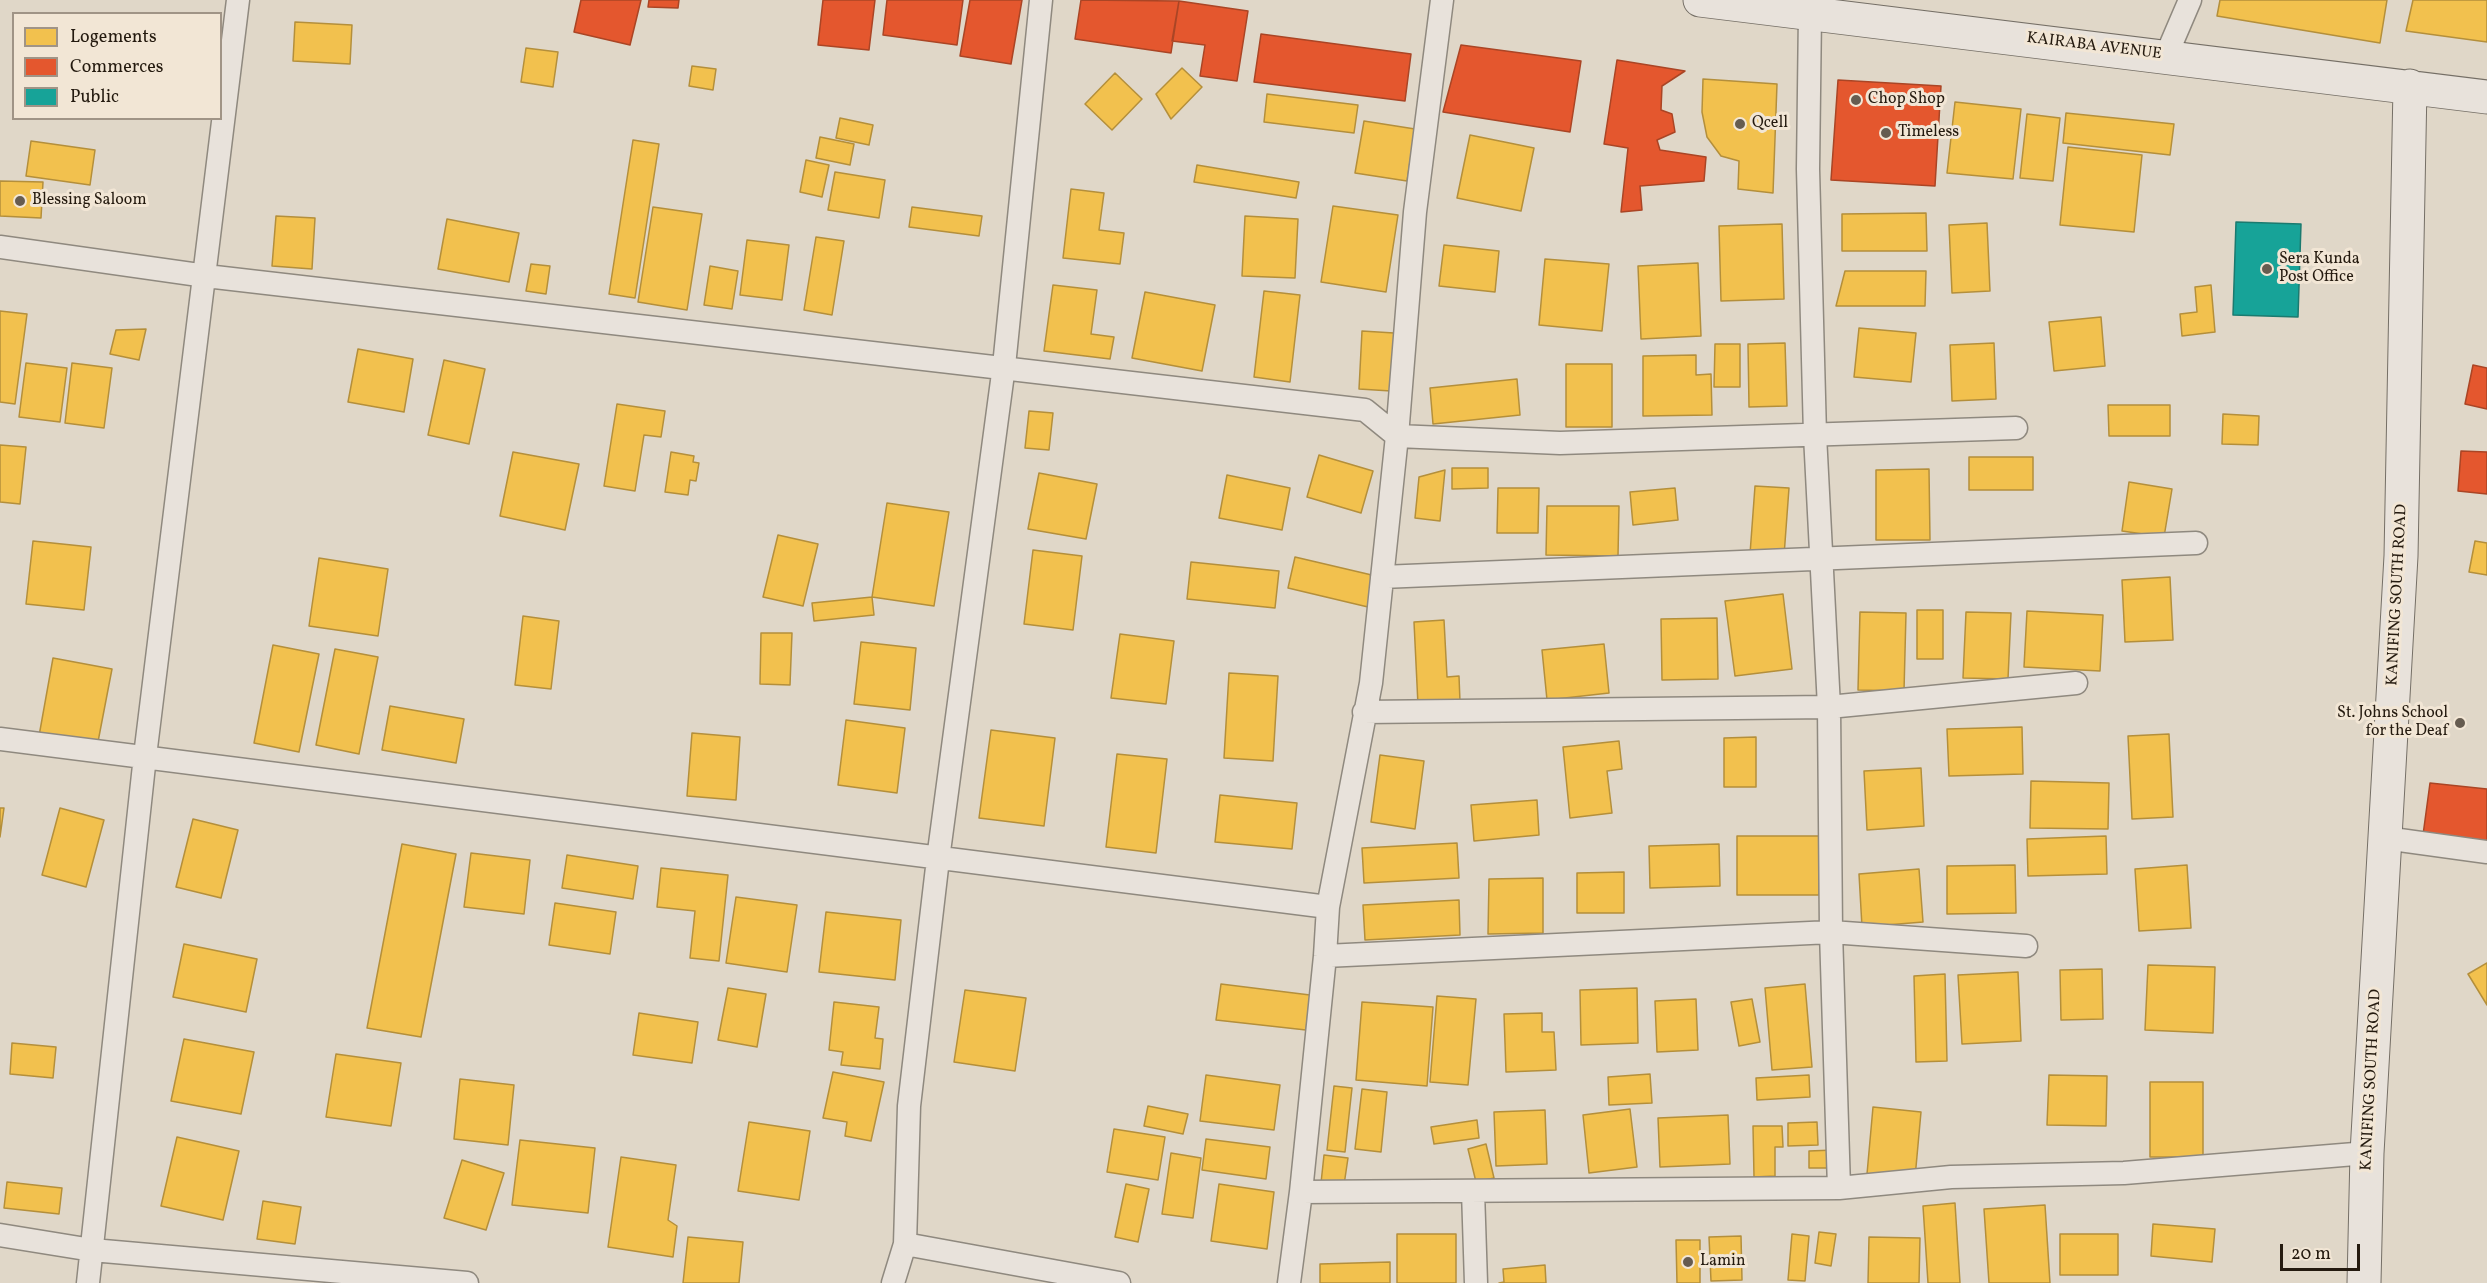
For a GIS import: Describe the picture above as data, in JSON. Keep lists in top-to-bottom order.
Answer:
{
  "streets": {
    "street": ["KAIRABA AVENUE", "KANIFING SOUTH ROAD"]
  },
  "crossings": [
    ["KAIRABA AVENUE", "KANIFING SOUTH ROAD"]
  ],
  "places": [
    "Chop Shop",
    "Qcell",
    "Timeless",
    "Blessing Saloom",
    "Sera Kunda Post Office",
    "St. Johns School for the Deaf",
    "Lamin"
  ],
  "legend": ["Logements", "Commerces", "Public"],
  "scale_bar": "20 m"
}
